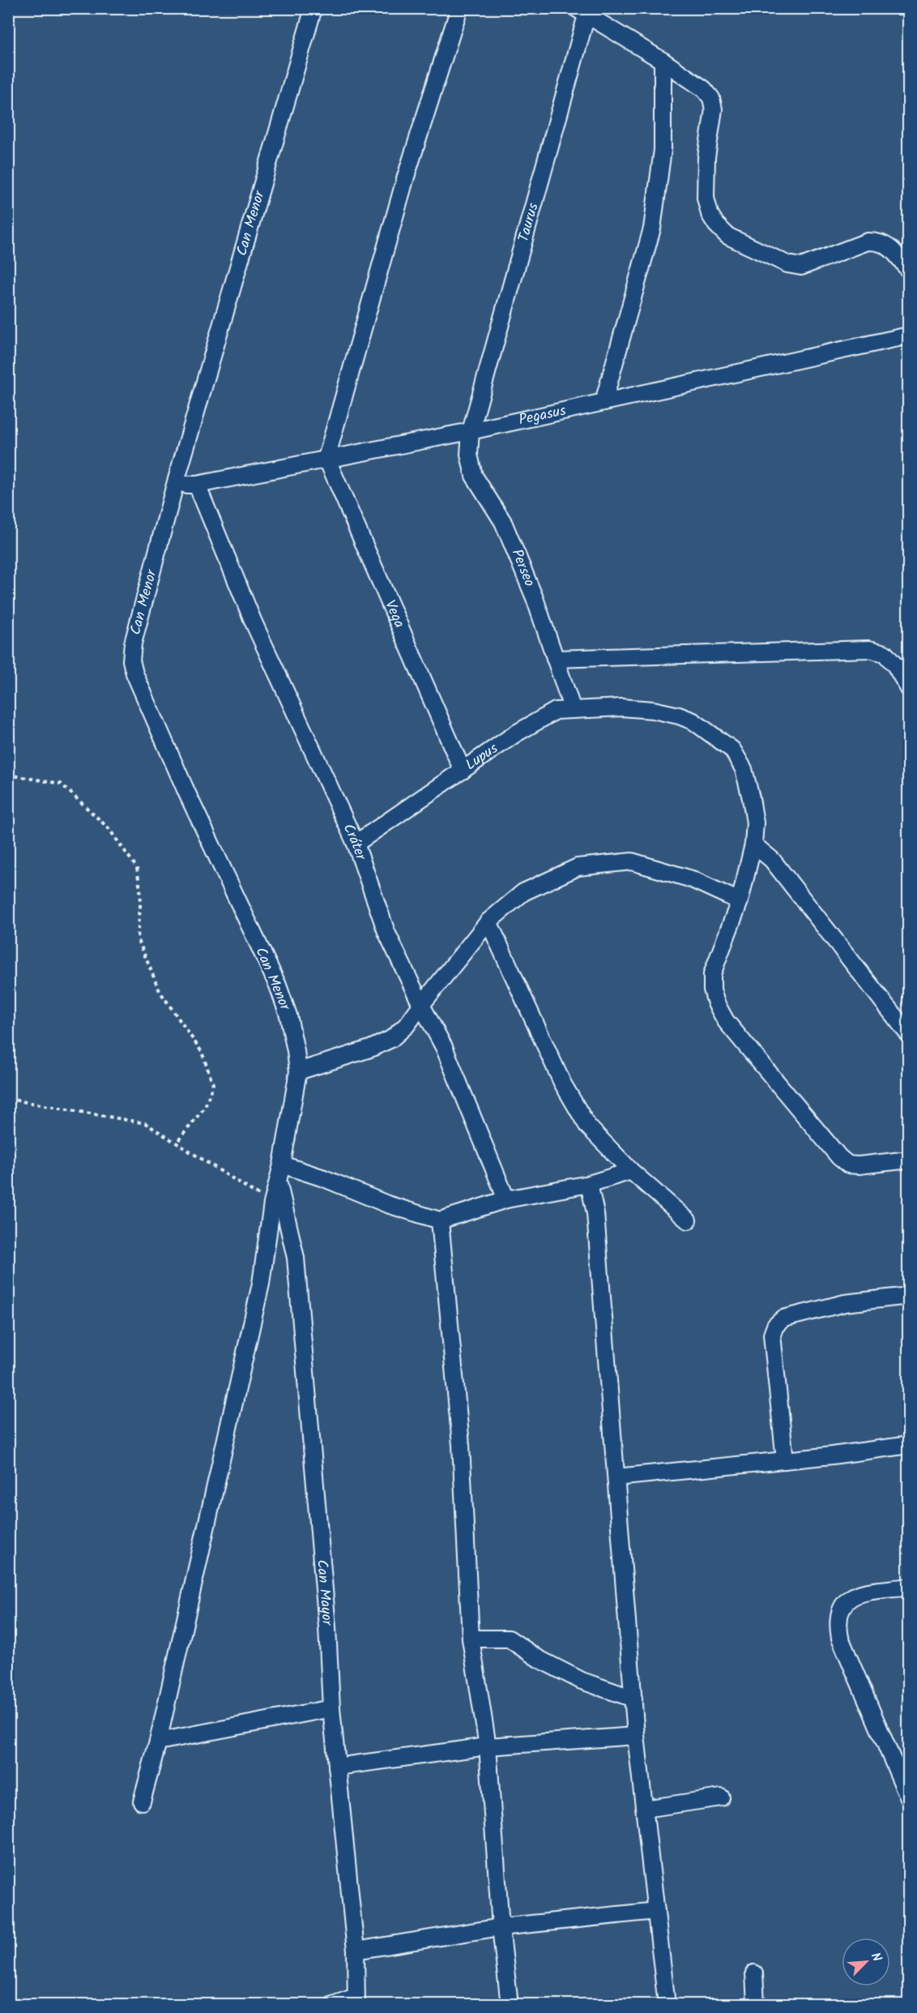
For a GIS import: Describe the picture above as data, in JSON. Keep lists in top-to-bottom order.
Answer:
{
  "streets": {
    "street": [
      "Taurus",
      "Can Menor",
      "Pegasus",
      "Perseo",
      "Vega",
      "Lupus",
      "Cráter",
      "Can Mayor"
    ]
  },
  "crossings": [
    ["Taurus", "Pegasus"],
    ["Taurus", "Perseo"],
    ["Can Menor", "Pegasus"],
    ["Can Menor", "Can Mayor"],
    ["Pegasus", "Perseo"],
    ["Pegasus", "Vega"],
    ["Pegasus", "Cráter"],
    ["Perseo", "Lupus"],
    ["Vega", "Lupus"],
    ["Lupus", "Cráter"]
  ],
  "north": "top right"
}
